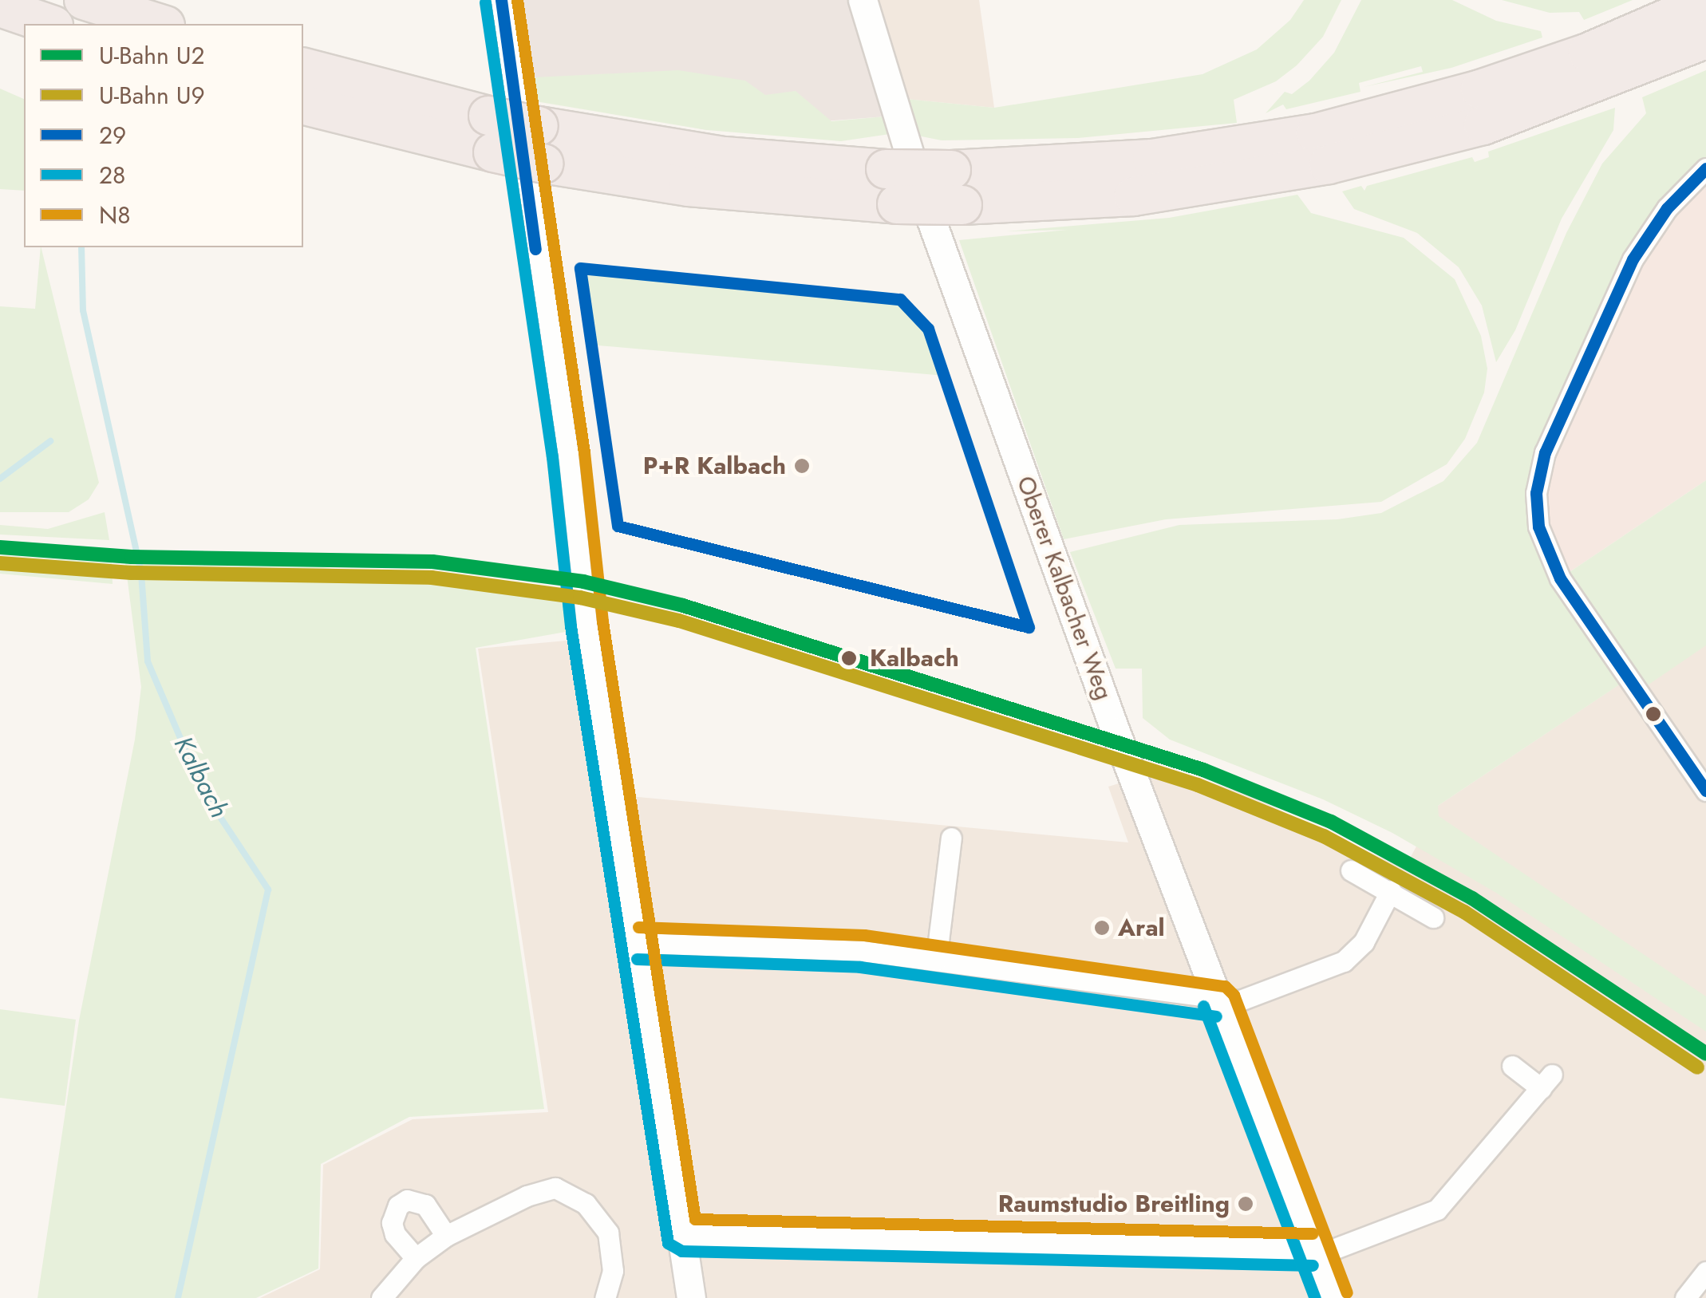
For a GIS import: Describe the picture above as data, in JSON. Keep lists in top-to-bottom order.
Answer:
{
  "streets": {
    "street": ["Oberer Kalbacher Weg"]
  },
  "water": ["Kalbach"],
  "places": [
    "P+R Kalbach",
    "Kalbach",
    "Aral",
    "Raumstudio Breitling"
  ],
  "lines": [
    "transit line 29",
    "transit line N8",
    "transit line 28",
    "metro line U2",
    "metro line U9"
  ],
  "legend": [
    "U-Bahn U2",
    "U-Bahn U9",
    "29",
    "28",
    "N8"
  ]
}
